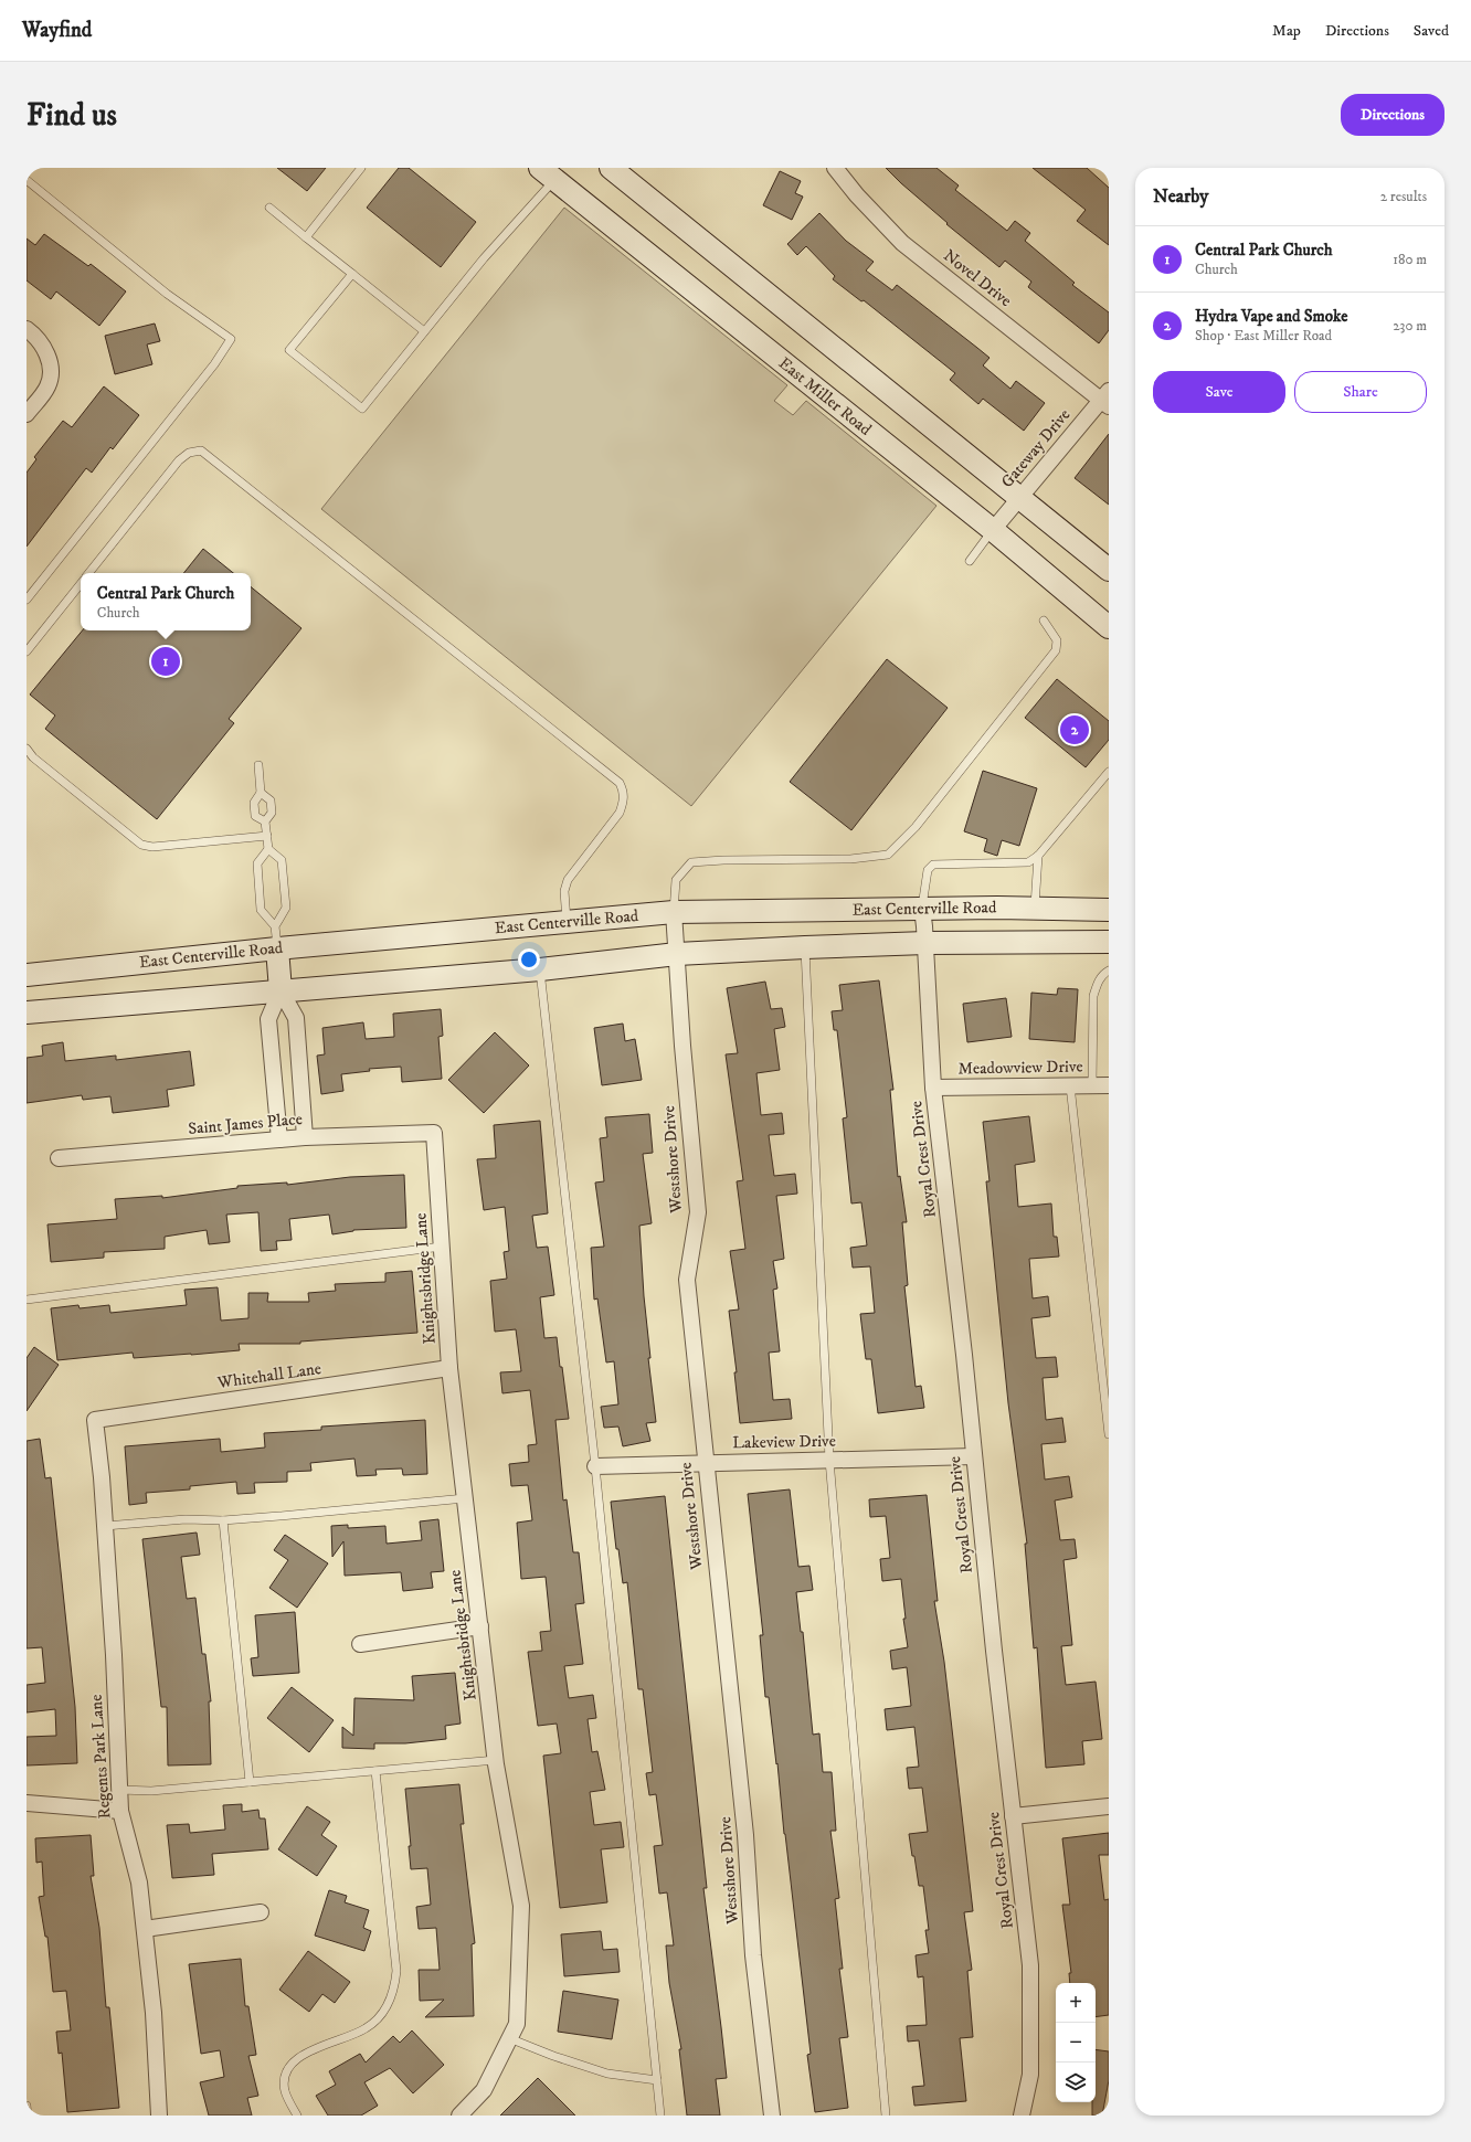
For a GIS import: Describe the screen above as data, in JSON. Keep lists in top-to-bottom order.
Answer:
{
  "streets": {
    "main road": ["East Miller Road", "East Centerville Road"],
    "street": [
      "Novel Drive",
      "Gateway Drive",
      "Meadowview Drive",
      "Saint James Place",
      "Westshore Drive",
      "Royal Crest Drive",
      "Knightsbridge Lane",
      "Whitehall Lane",
      "Lakeview Drive",
      "Regents Park Lane"
    ]
  },
  "crossings": [
    ["Novel Drive", "Gateway Drive"],
    ["East Miller Road", "Gateway Drive"],
    ["East Centerville Road", "Westshore Drive"],
    ["East Centerville Road", "Royal Crest Drive"],
    ["Meadowview Drive", "Royal Crest Drive"],
    ["Saint James Place", "Knightsbridge Lane"],
    ["Westshore Drive", "Lakeview Drive"],
    ["Royal Crest Drive", "Lakeview Drive"],
    ["Knightsbridge Lane", "Whitehall Lane"],
    ["Whitehall Lane", "Regents Park Lane"]
  ],
  "page": {
    "header": "Wayfind",
    "nav": ["Map", "Directions", "Saved"],
    "buttons": [
      "Directions",
      ["Save", "Share"]
    ],
    "title": "Find us",
    "heading": ["Nearby", "2 results"],
    "list": [
      {
        "mark": "1",
        "name": "Central Park Church",
        "note": "Church",
        "value": "180 m"
      },
      {
        "mark": "2",
        "name": "Hydra Vape and Smoke",
        "note": "Shop · East Miller Road",
        "value": "230 m"
      }
    ],
    "popup": ["Central Park Church", "Church"],
    "pins": ["1", "2"],
    "map_buttons": ["+", "−"]
  }
}
